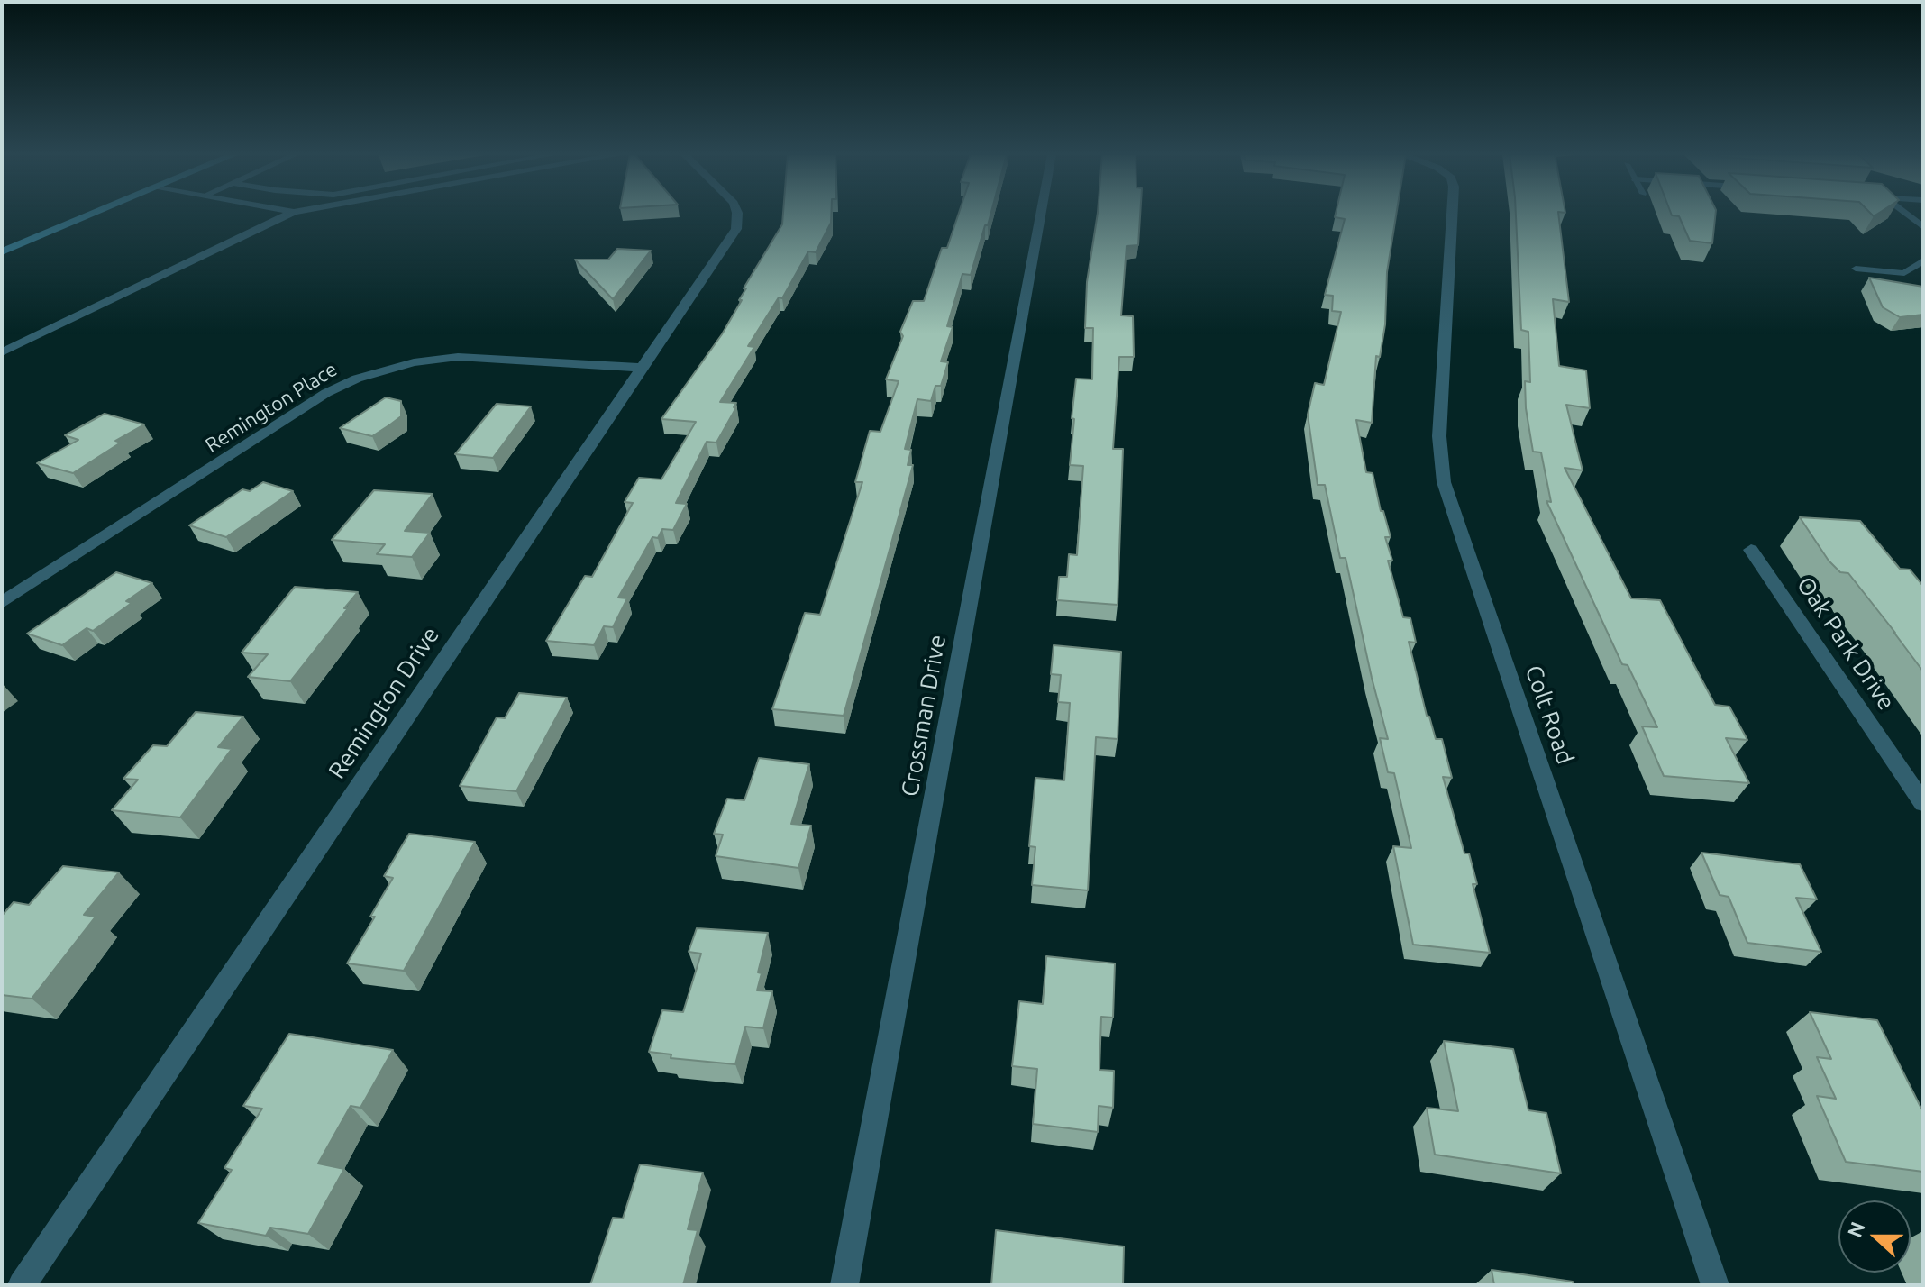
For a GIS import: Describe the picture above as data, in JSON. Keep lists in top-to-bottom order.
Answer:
{
  "streets": {
    "street": [
      "Remington Place",
      "Oak Park Drive",
      "Remington Drive",
      "Colt Road",
      "Crossman Drive"
    ]
  },
  "crossings": [
    ["Remington Place", "Remington Drive"]
  ],
  "north": "left"
}
